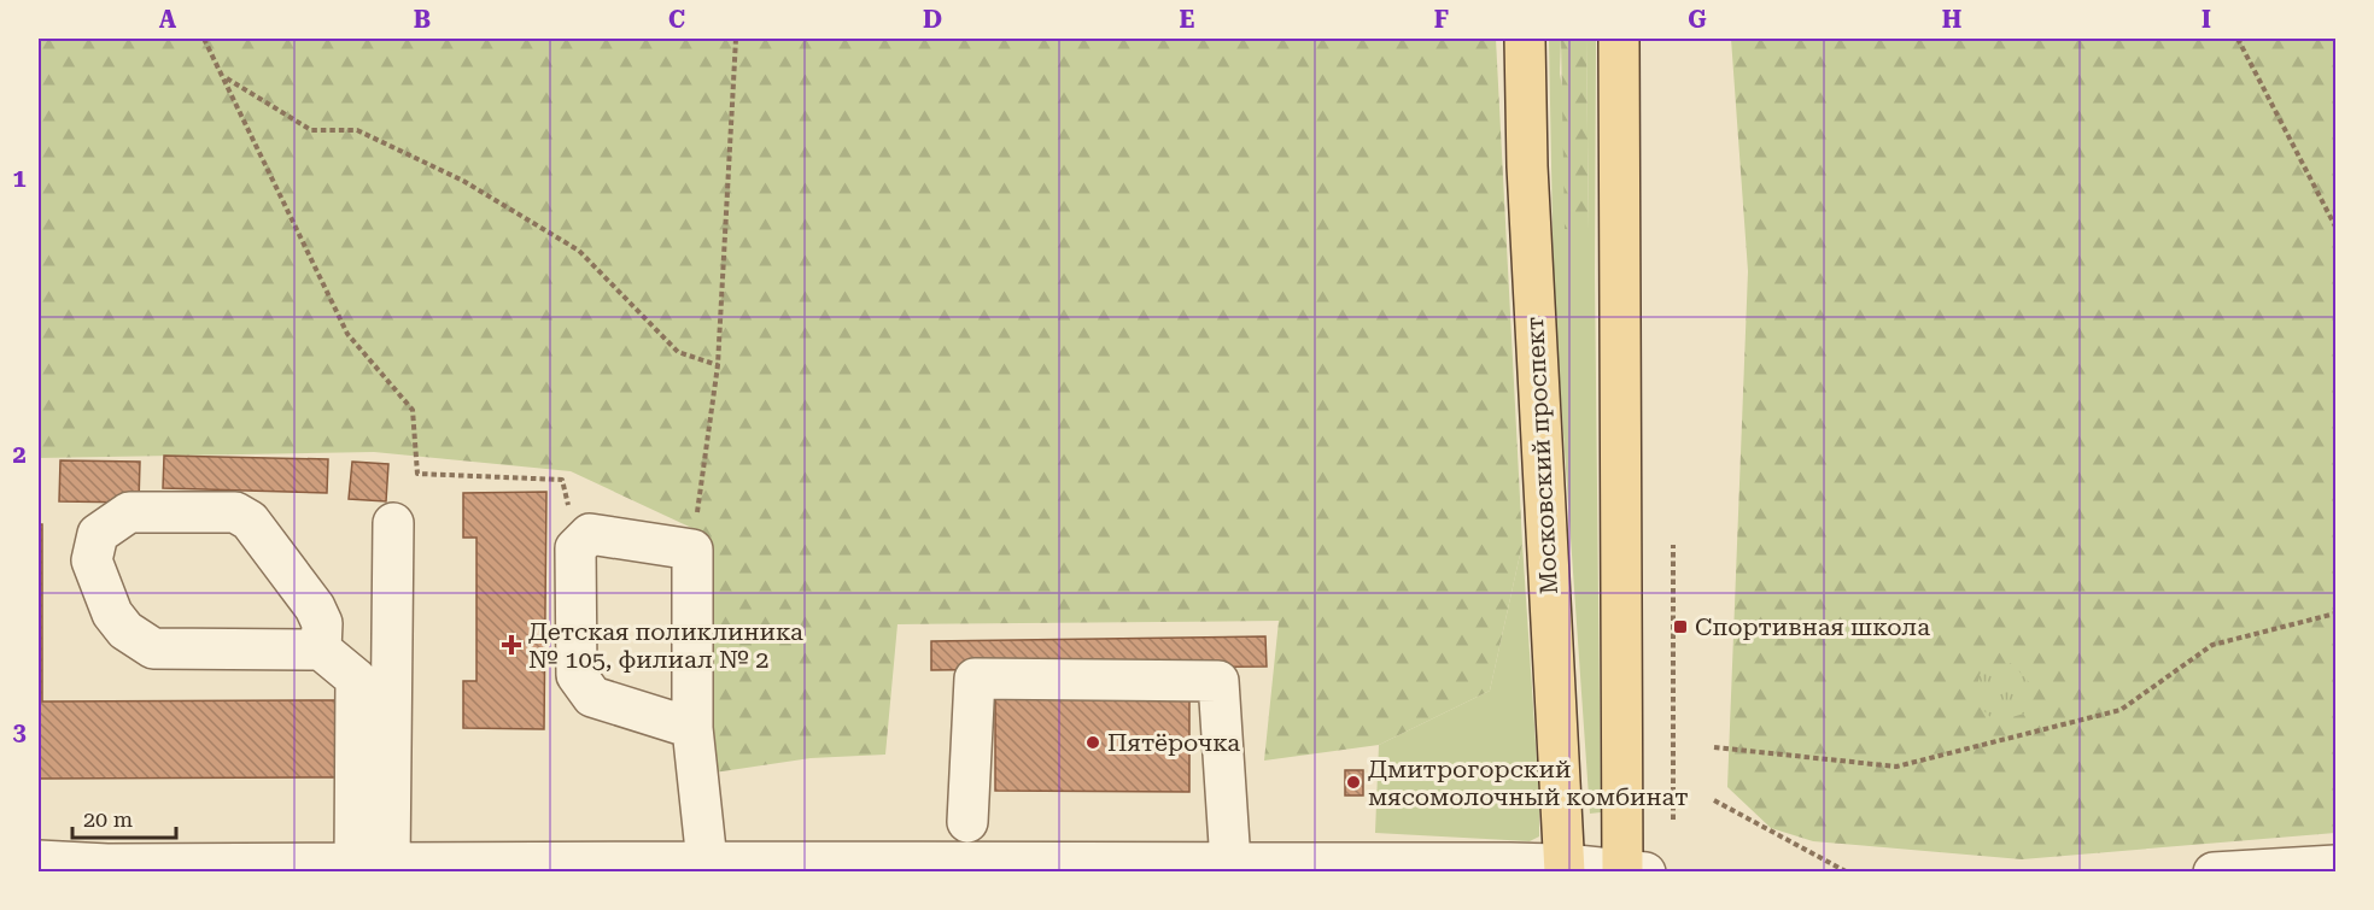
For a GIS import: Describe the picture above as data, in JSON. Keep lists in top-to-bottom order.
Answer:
{
  "streets": {
    "main road": ["Московский проспект"]
  },
  "places": {
    "transit": ["Спортивная школа"],
    "health": ["Детская поликлиника № 105, филиал № 2"],
    "other": ["Пятёрочка", "Дмитрогорский мясомолочный комбинат"]
  },
  "scale_bar": "20 m",
  "grid": {
    "columns": [
      "A",
      "B",
      "C",
      "D",
      "E",
      "F",
      "G",
      "H",
      "I"
    ],
    "rows": ["1", "2", "3"]
  }
}
